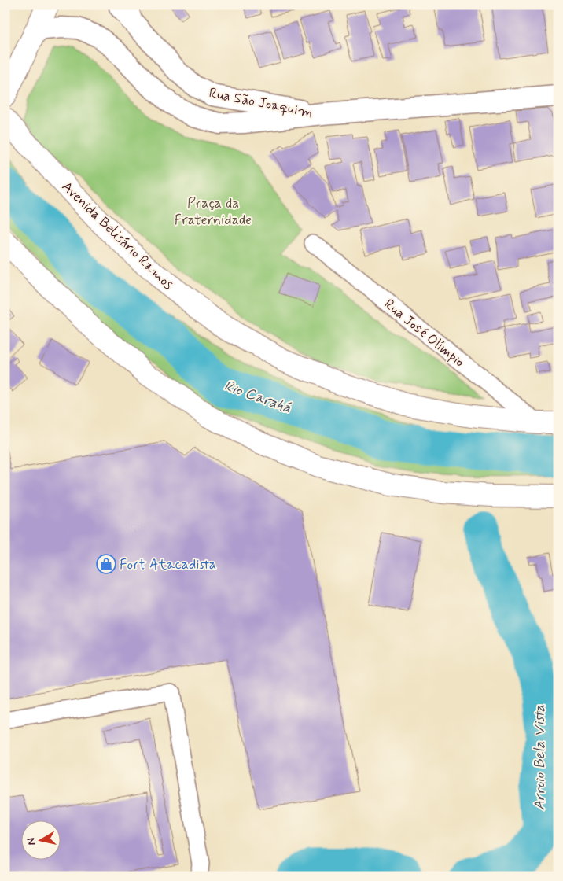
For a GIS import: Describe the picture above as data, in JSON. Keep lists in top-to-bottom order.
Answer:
{
  "streets": {
    "main road": ["Avenida Belisário Ramos"],
    "street": ["Rua São Joaquim", "Rua José Olímpio"]
  },
  "crossings": [
    ["Avenida Belisário Ramos", "Rua José Olímpio"]
  ],
  "water": ["Rio Carahá", "Arroio Bela Vista"],
  "parks": ["Praça da Fraternidade"],
  "places": {
    "shop": ["Fort Atacadista"]
  },
  "north": "left"
}
